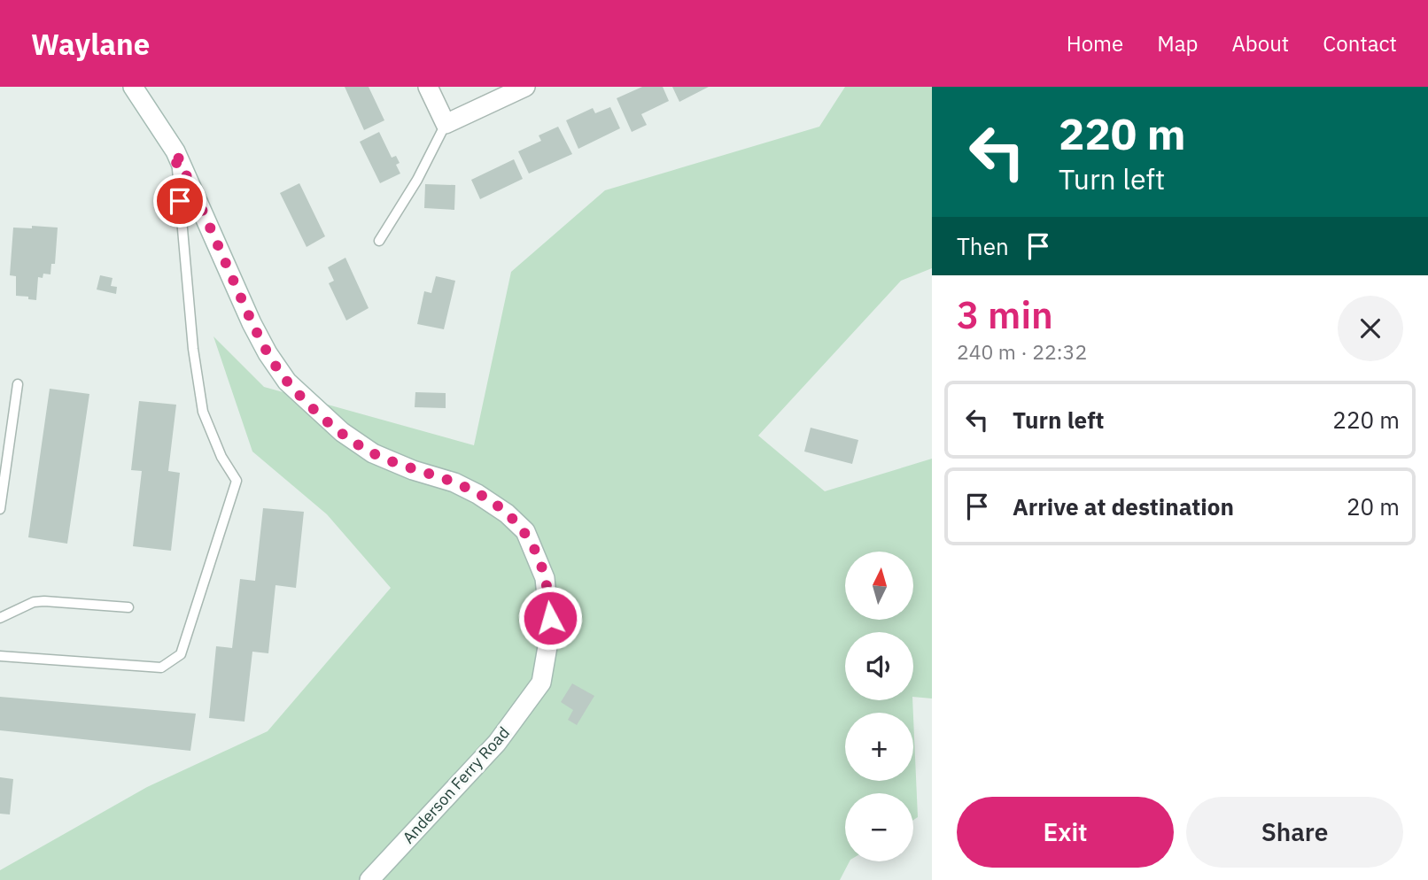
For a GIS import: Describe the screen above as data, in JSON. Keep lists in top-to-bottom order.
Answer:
{
  "streets": {
    "street": ["Anderson Ferry Road"]
  },
  "north": "top",
  "page": {
    "header": "Waylane",
    "nav": [
      "Home",
      "Map",
      "About",
      "Contact"
    ],
    "turn": ["220 m", "Turn left"],
    "then": "Then",
    "heading": ["3 min", "240 m · 22:32"],
    "list": [
      {
        "name": "Turn left",
        "value": "220 m"
      },
      {
        "name": "Arrive at destination",
        "value": "20 m"
      }
    ],
    "map_buttons": ["+", "−"],
    "buttons": ["Exit", "Share"]
  }
}
